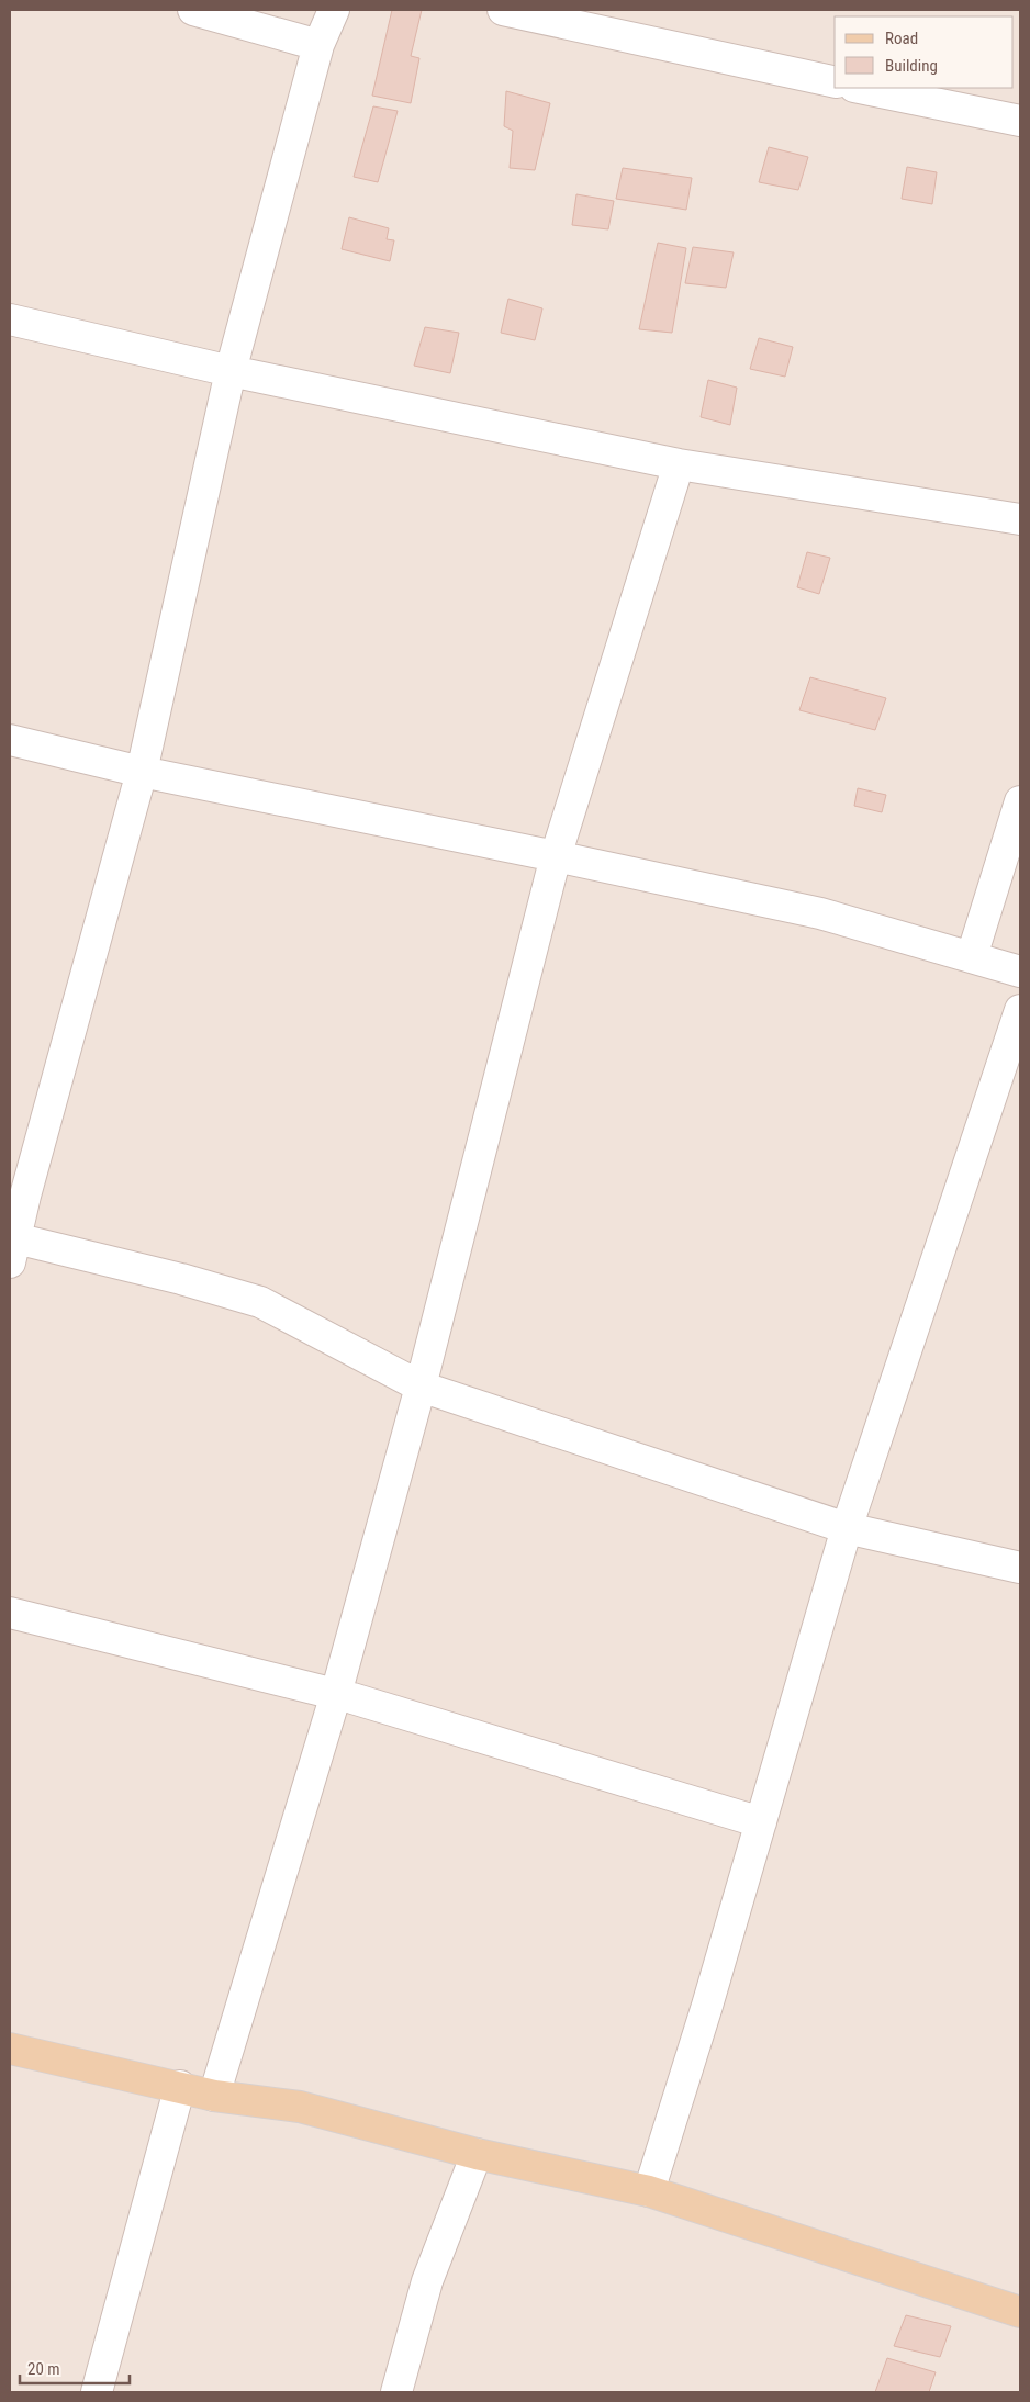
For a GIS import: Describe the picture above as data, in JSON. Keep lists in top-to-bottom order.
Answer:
{
  "legend": ["Road", "Building"],
  "scale_bar": "20 m"
}
